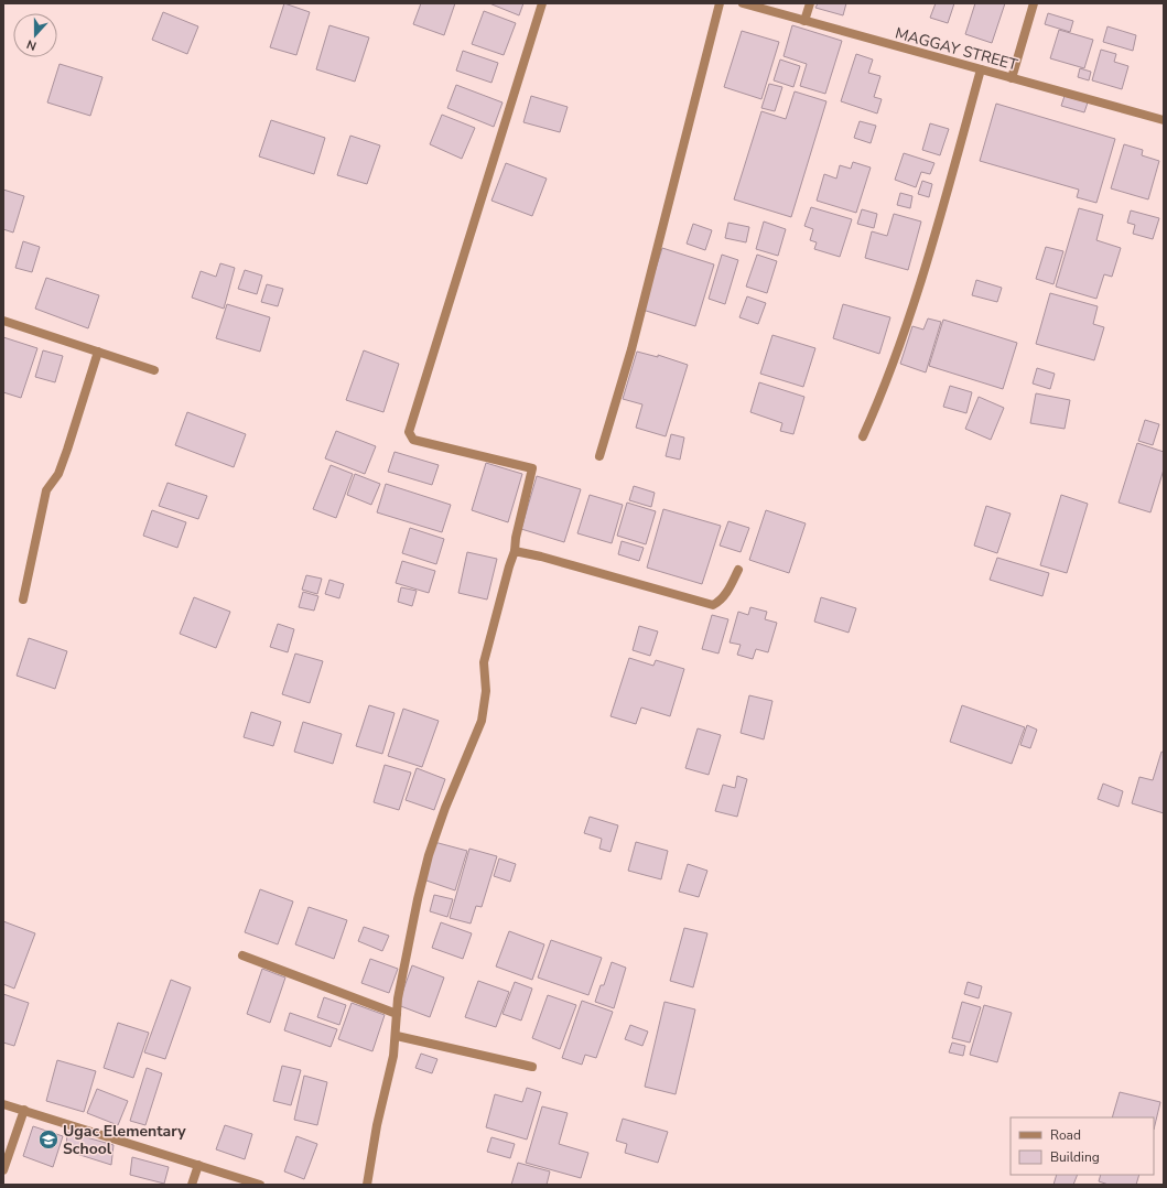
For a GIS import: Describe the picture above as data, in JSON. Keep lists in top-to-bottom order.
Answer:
{
  "streets": {
    "street": ["MAGGAY STREET"]
  },
  "places": {
    "school or university": ["Ugac Elementary School"]
  },
  "legend": ["Road", "Building"],
  "north": "bottom"
}
